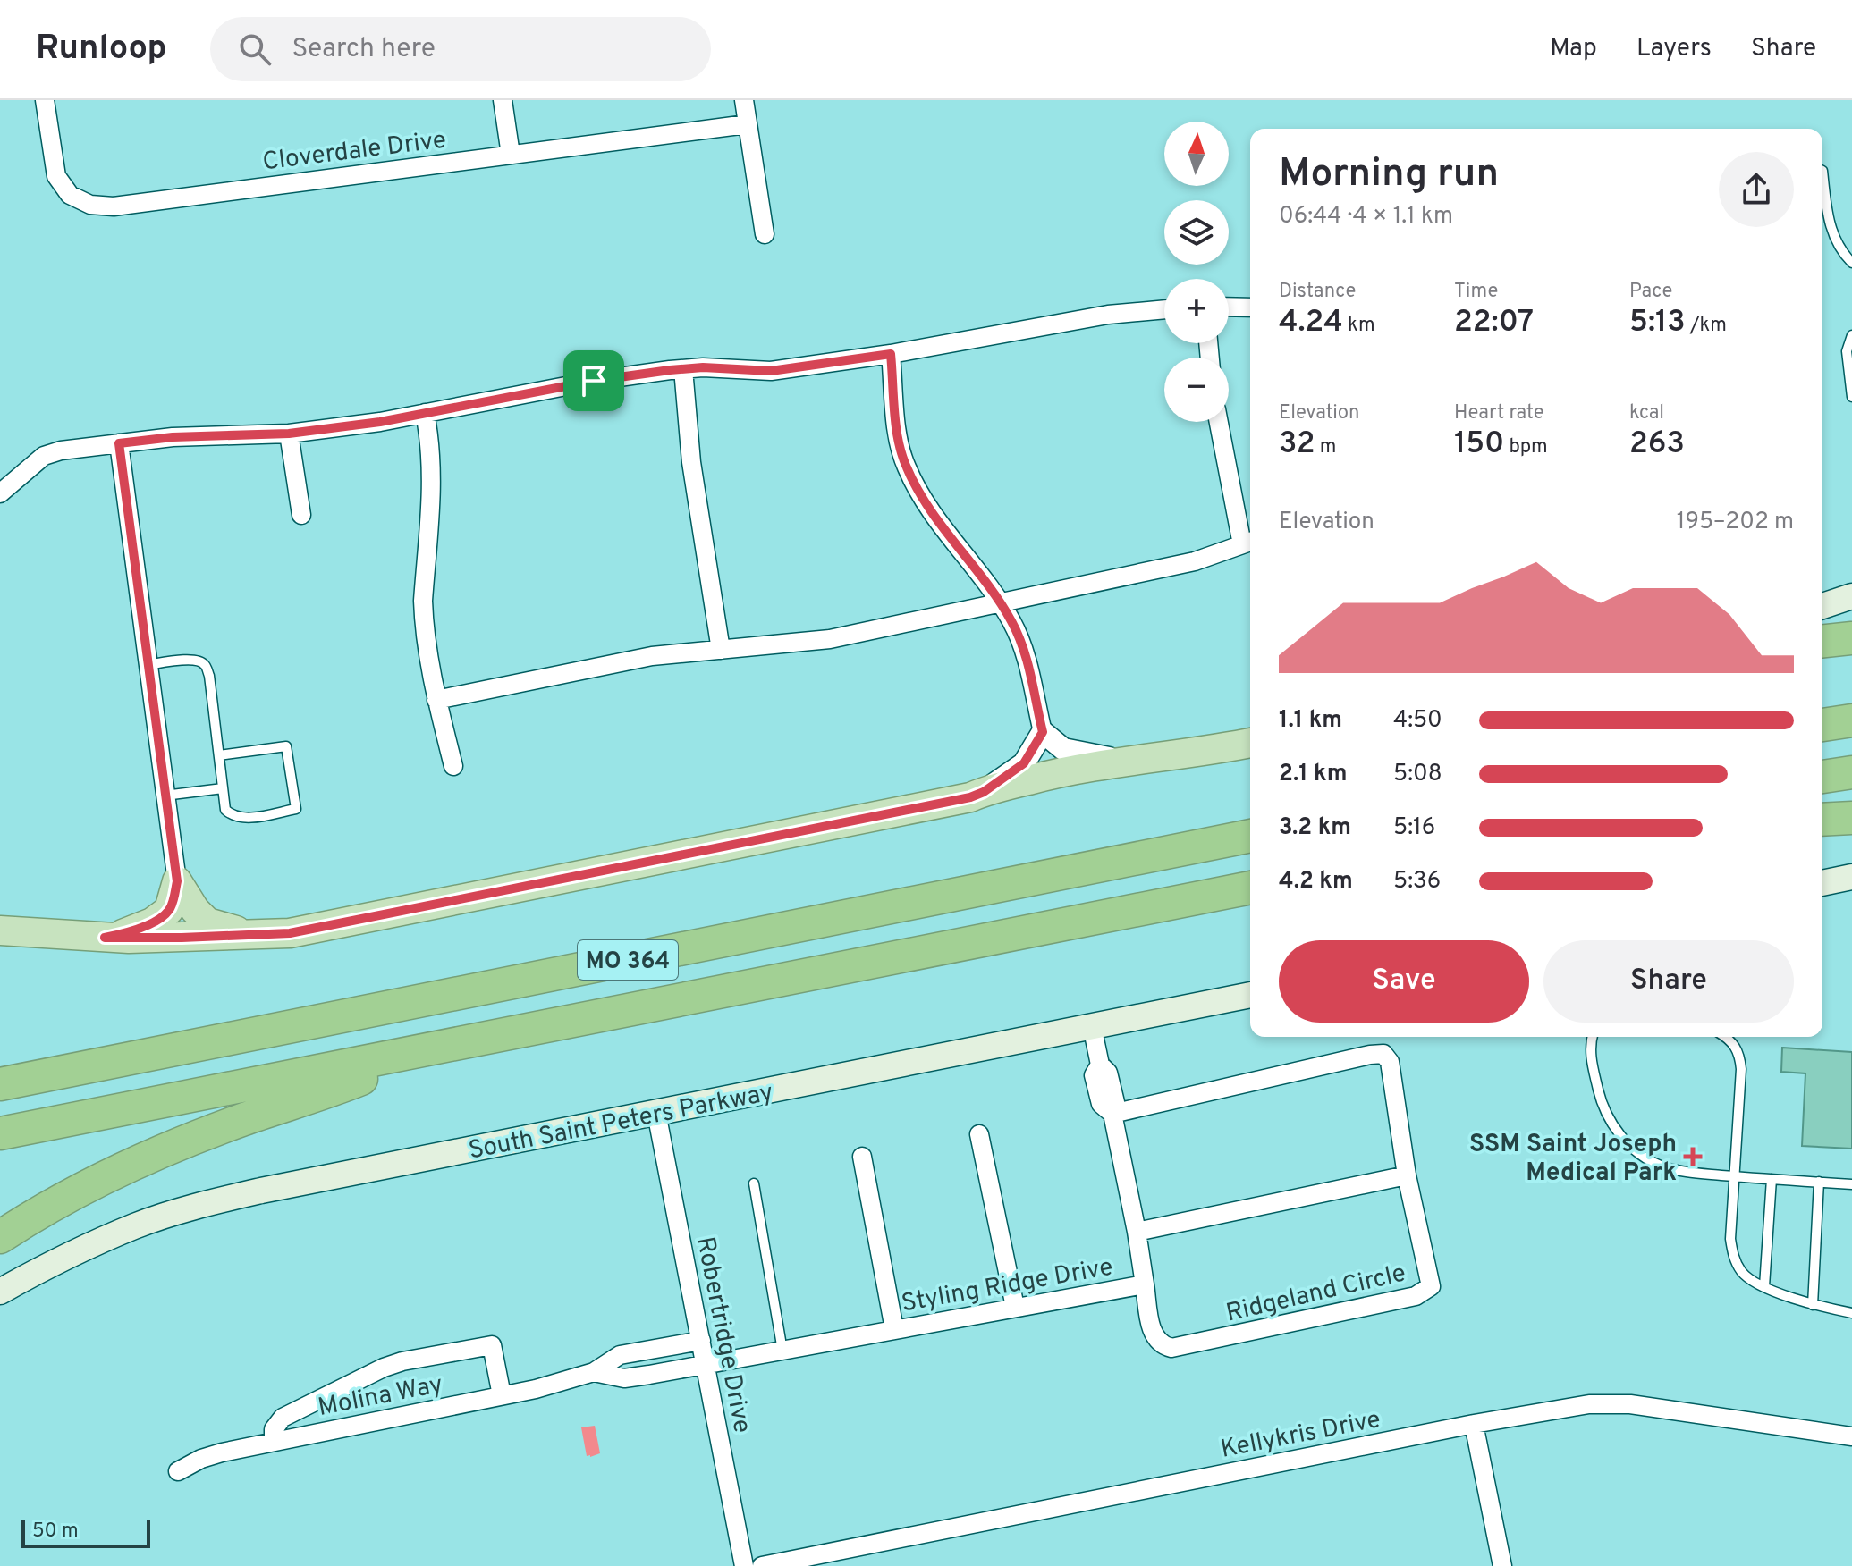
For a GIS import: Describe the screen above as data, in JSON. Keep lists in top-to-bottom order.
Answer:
{
  "streets": {
    "highway": ["MO 364"],
    "main road": ["South Saint Peters Parkway"],
    "street": [
      "Cloverdale Drive",
      "Styling Ridge Drive",
      "Ridgeland Circle",
      "Robertridge Drive",
      "Molina Way",
      "Kellykris Drive"
    ]
  },
  "crossings": [
    ["South Saint Peters Parkway", "Styling Ridge Drive"],
    ["South Saint Peters Parkway", "Robertridge Drive"],
    ["Styling Ridge Drive", "Ridgeland Circle"],
    ["Styling Ridge Drive", "Robertridge Drive"],
    ["Styling Ridge Drive", "Molina Way"],
    ["Robertridge Drive", "Molina Way"]
  ],
  "places": {
    "health": ["SSM Saint Joseph Medical Park"]
  },
  "scale_bar": "50 m",
  "north": "top",
  "page": {
    "header": "Runloop",
    "search": "Search here",
    "nav": ["Map", "Layers", "Share"],
    "map_buttons": ["+", "−"],
    "heading": ["Morning run", "06:44 · 4 × 1.1 km"],
    "stats": [
      ["Distance", "4.24 km"],
      ["Time", "22:07"],
      ["Pace", "5:13 /km"],
      ["Elevation", "32 m"],
      ["Heart rate", "150 bpm"],
      ["kcal", "263"]
    ],
    "chart": ["Elevation", "195–202 m"],
    "list": [
      {
        "name": "1.1 km",
        "note": "4:50"
      },
      {
        "name": "2.1 km",
        "note": "5:08"
      },
      {
        "name": "3.2 km",
        "note": "5:16"
      },
      {
        "name": "4.2 km",
        "note": "5:36"
      }
    ],
    "buttons": ["Save", "Share"],
    "scale": "50 m"
  }
}
